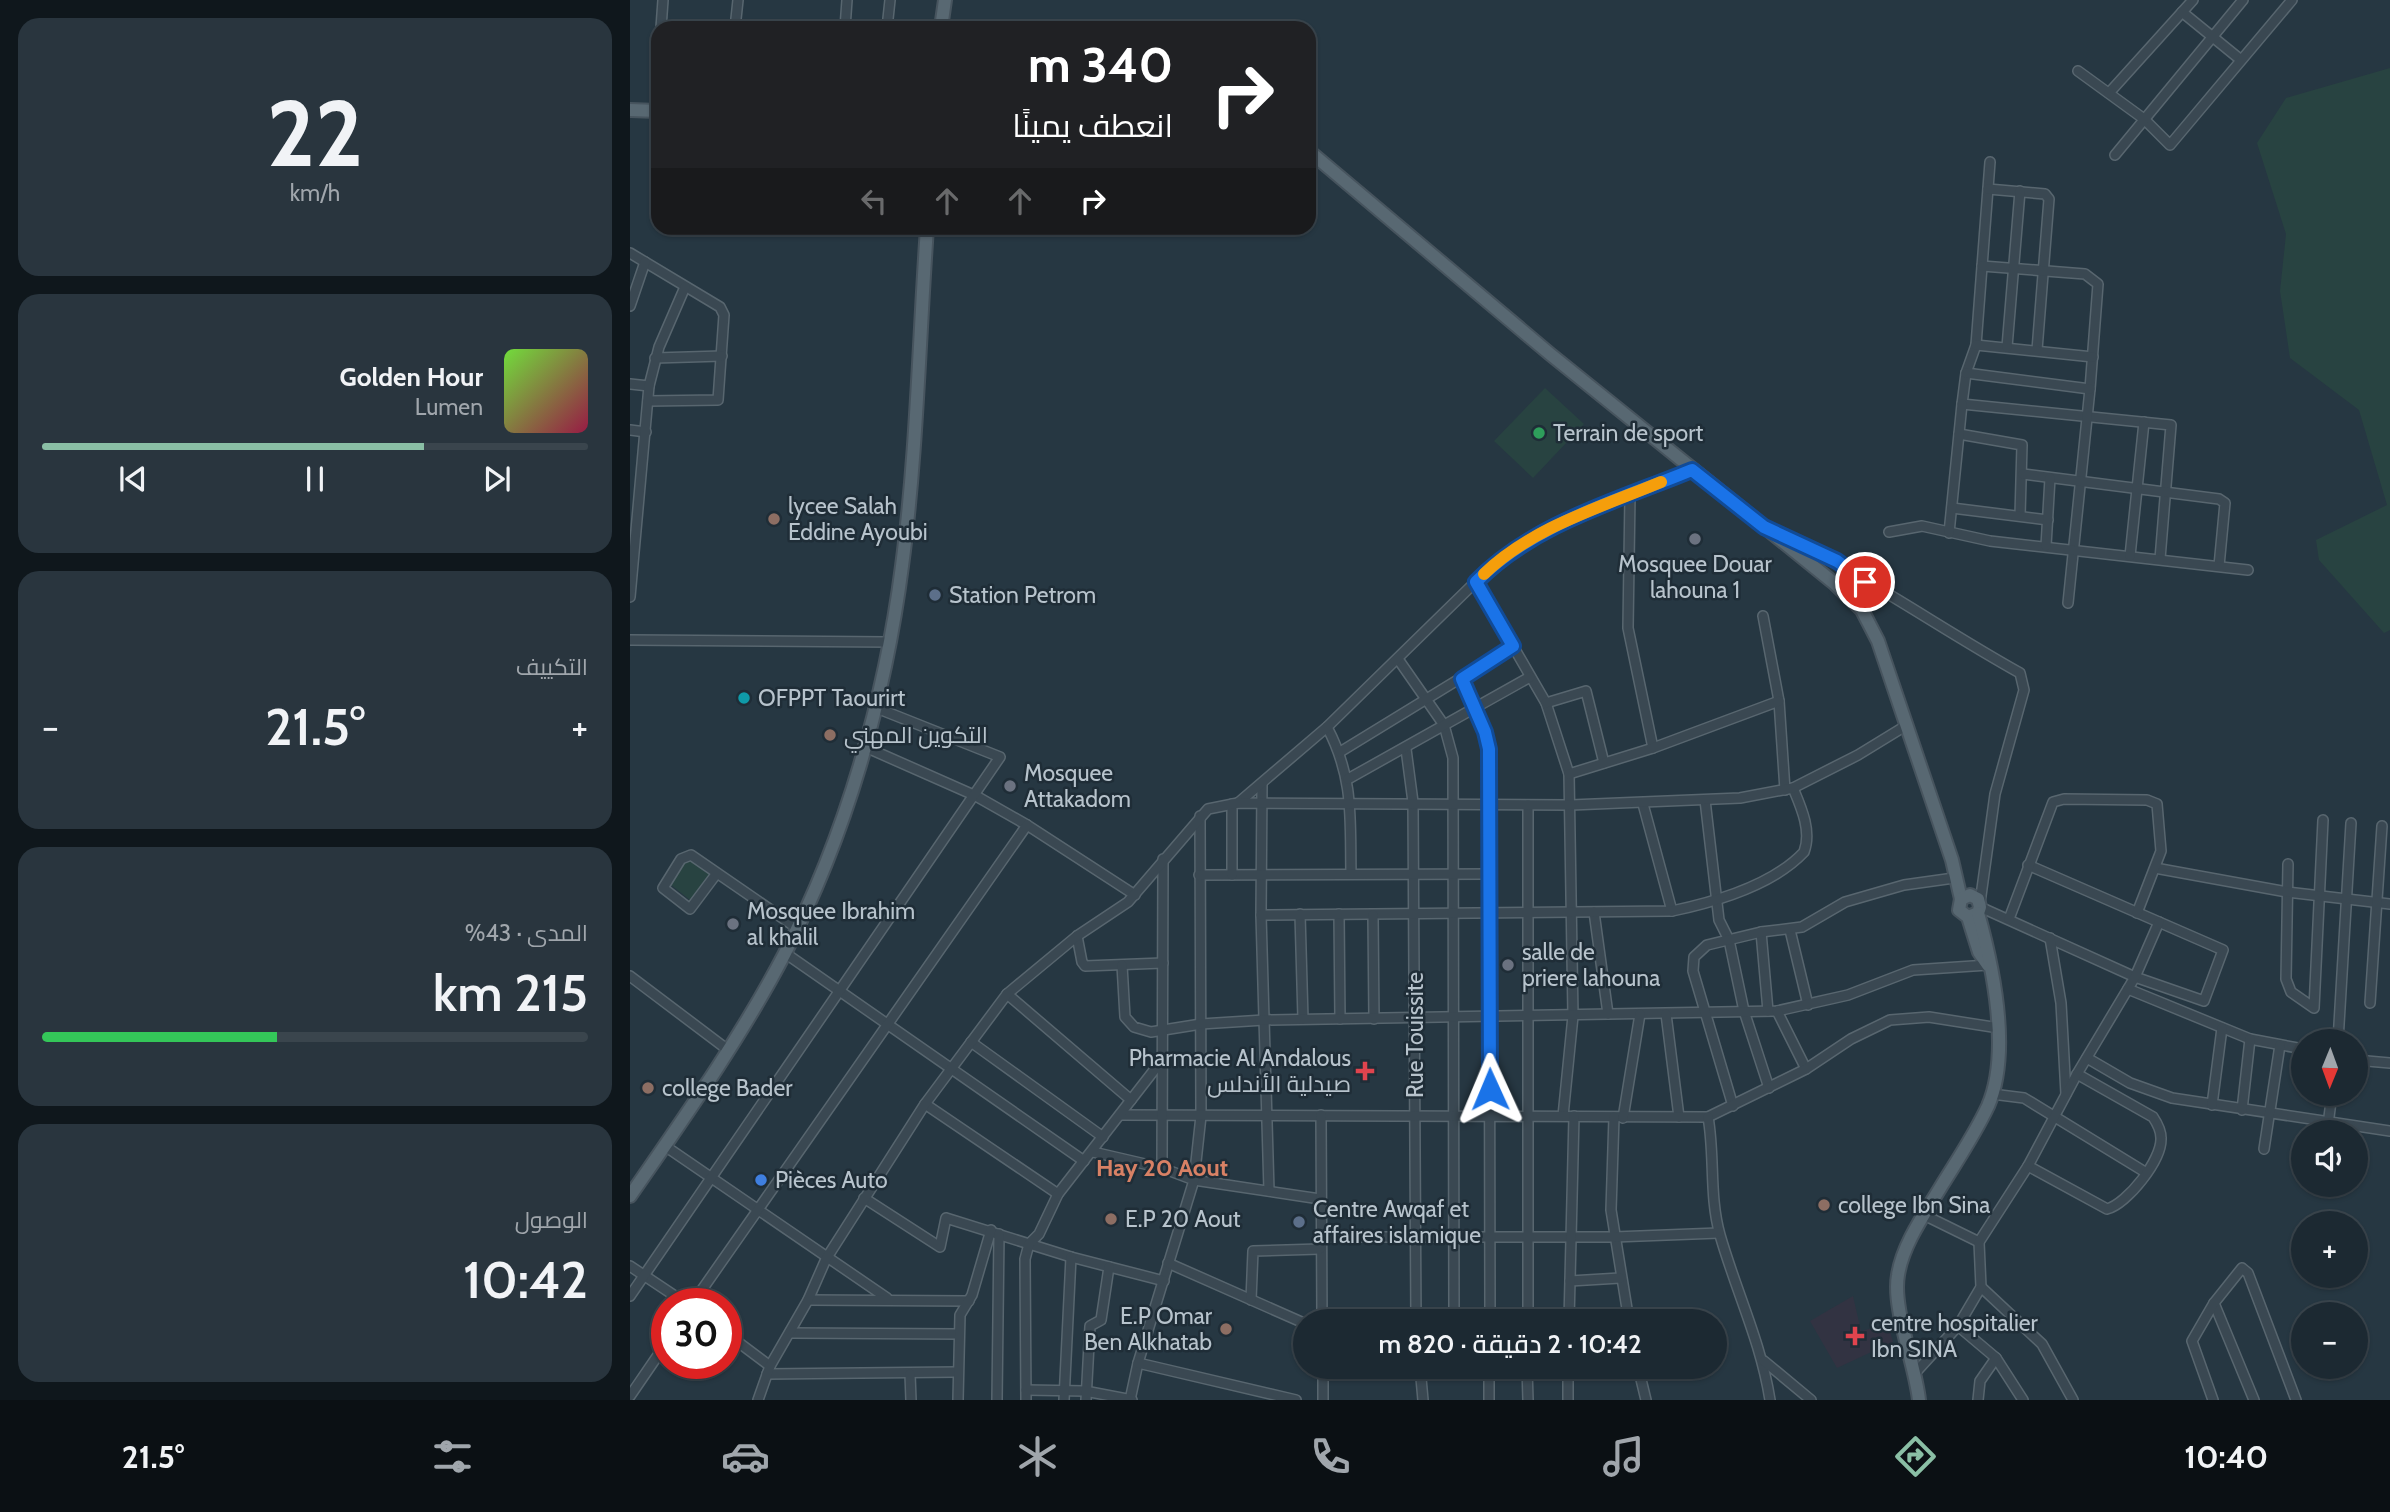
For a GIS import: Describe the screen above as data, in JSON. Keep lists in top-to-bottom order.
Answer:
{
  "streets": {
    "street": ["Rue Touissite"]
  },
  "districts": ["Hay 20 Aout"],
  "places": {
    "other": [
      "Terrain de sport",
      "lycee Salah Eddine Ayoubi",
      "Mosquee Douar lahouna 1",
      "Station Petrom",
      "OFPPT Taourirt",
      "التكوين المهني",
      "Mosquee Attakadom",
      "Mosquee Ibrahim al khalil",
      "salle de priere lahouna",
      "college Bader",
      "Pièces Auto",
      "college Ibn Sina",
      "E.P 20 Aout",
      "Centre Awqaf et affaires islamique",
      "E.P Omar Ben Alkhatab"
    ],
    "health": ["Pharmacie Al Andalous صيدلية الأندلس", "centre hospitalier Ibn SINA"]
  },
  "north": "bottom",
  "page": {
    "tile": [
      ["22", "km/h"],
      "التكييف",
      ["المدى · 43%", "215 km"],
      ["الوصول", "10:42"]
    ],
    "turn": ["340 m", "انعطف يمينًا"],
    "song": ["Golden Hour", "Lumen"],
    "heat": ["−", "21.5°", "+"],
    "map_buttons": ["+", "−"],
    "limit": "30",
    "trip": "10:42 · 2 دقيقة · 820 m",
    "tabs": ["10:40", "21.5°"]
  }
}
